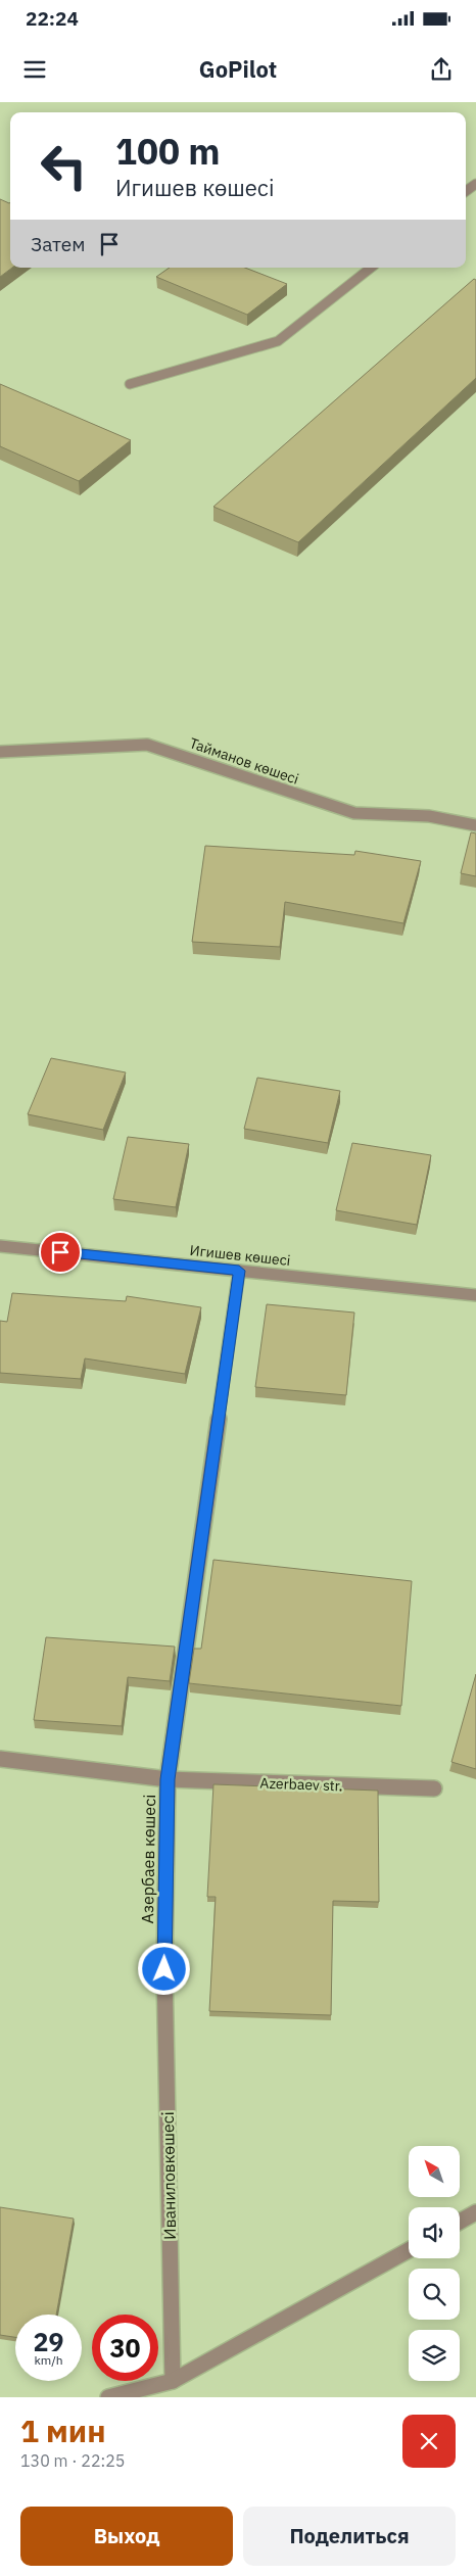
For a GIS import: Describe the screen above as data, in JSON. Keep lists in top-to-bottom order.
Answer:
{
  "streets": {
    "street": [
      "Тайманов көшесі",
      "Игишев көшесі",
      "Azerbaev str.",
      "Азербаев көшесі",
      "Иваниловкөшесі"
    ]
  },
  "crossings": [
    ["Игишев көшесі", "Азербаев көшесі"],
    ["Azerbaev str.", "Азербаев көшесі"],
    ["Азербаев көшесі", "Иваниловкөшесі"]
  ],
  "north": "top left",
  "page": {
    "status": "22:24",
    "header": "GoPilot",
    "turn": ["100 m", "Игишев көшесі"],
    "then": "Затем",
    "speed": "29 km/h",
    "limit": "30",
    "heading": ["1 мин", "130 m · 22:25"],
    "buttons": ["Выход", "Поделиться"]
  }
}
